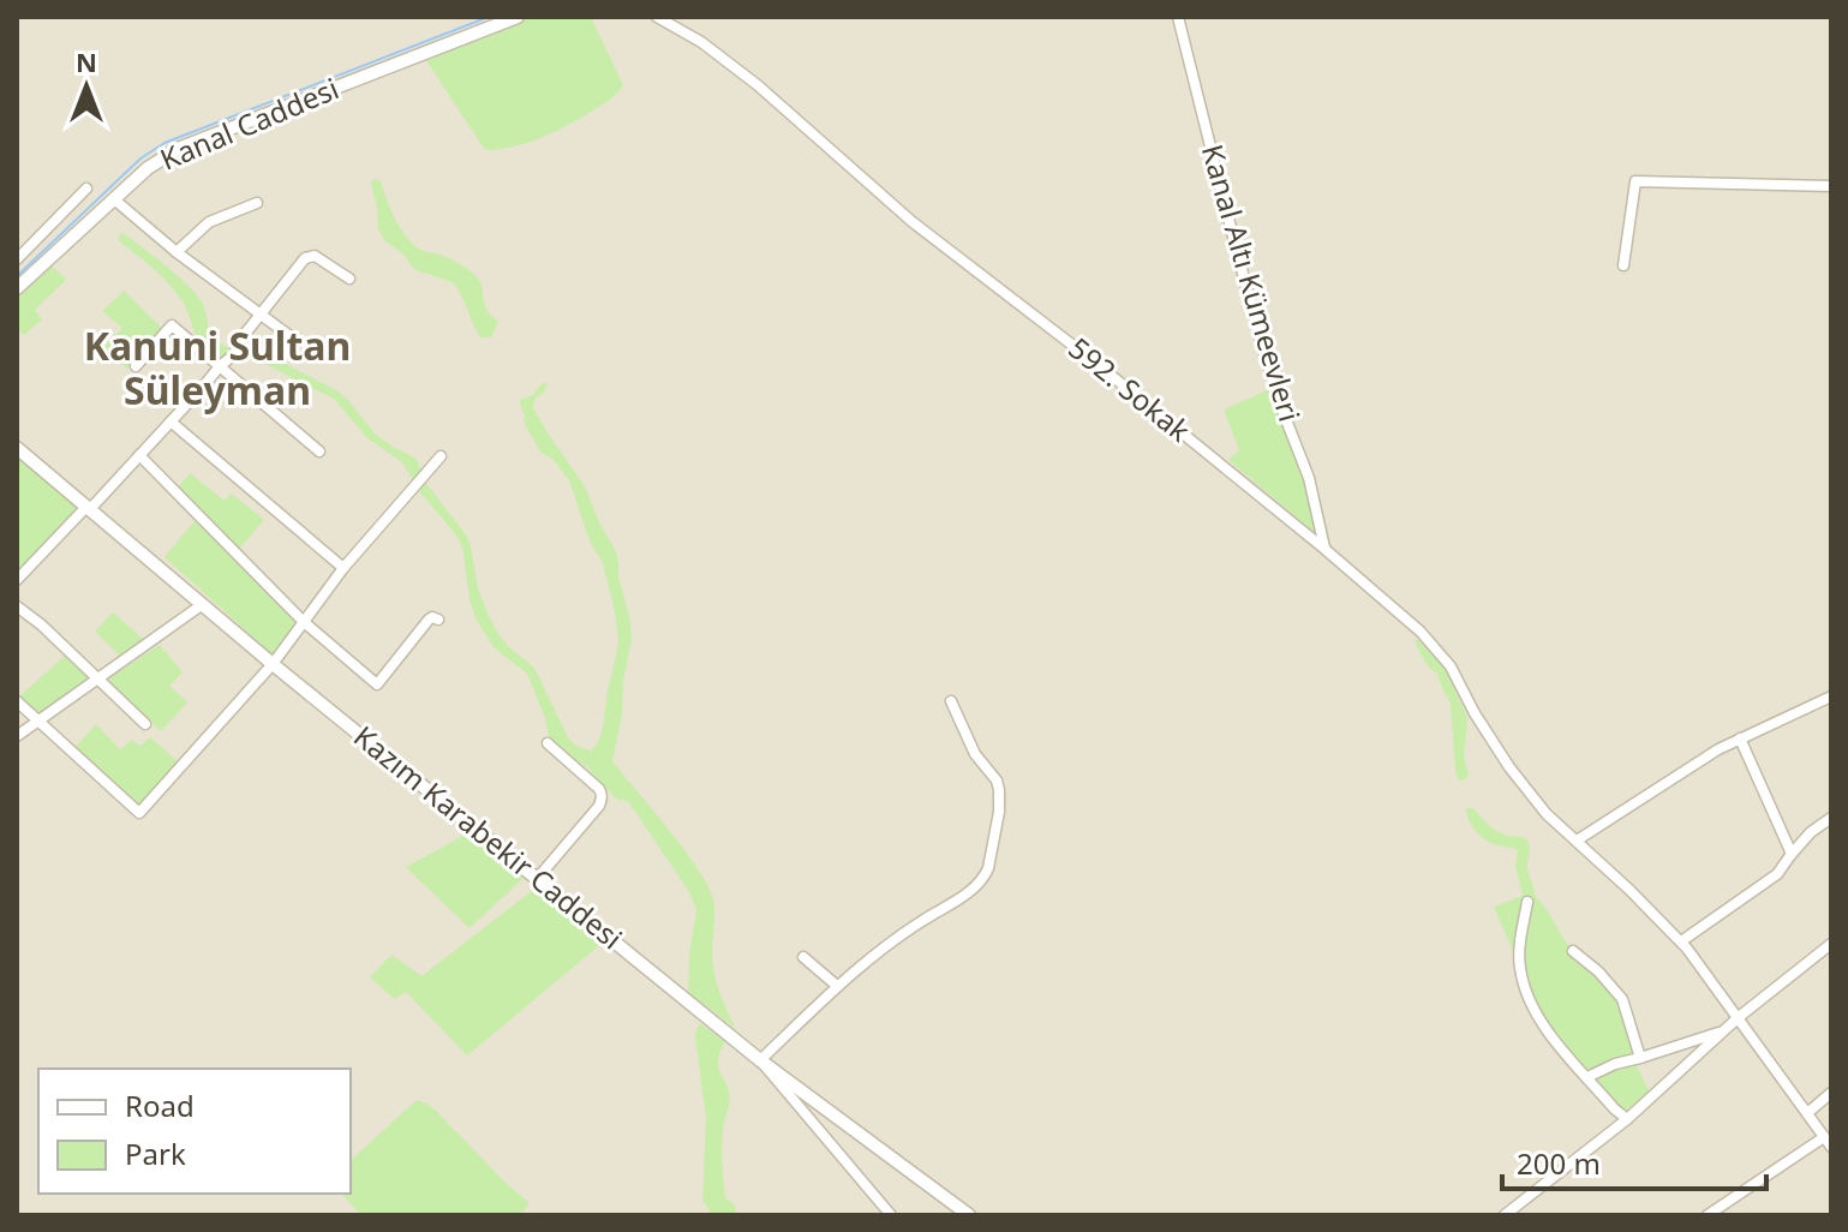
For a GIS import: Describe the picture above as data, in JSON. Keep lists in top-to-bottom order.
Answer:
{
  "streets": {
    "street": [
      "Kanal Caddesi",
      "Kanal Altı Kümeevleri",
      "592. Sokak",
      "Kazım Karabekir Caddesi"
    ]
  },
  "crossings": [
    ["Kanal Altı Kümeevleri", "592. Sokak"]
  ],
  "districts": ["Kanuni Sultan Süleyman"],
  "legend": ["Road", "Park"],
  "scale_bar": "200 m",
  "north": "top"
}
